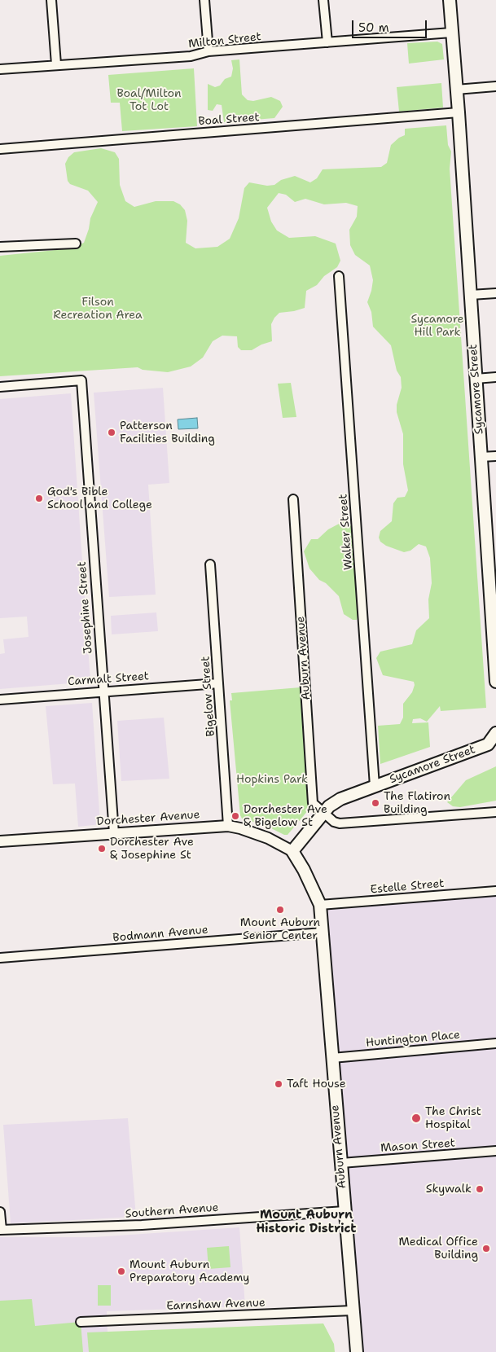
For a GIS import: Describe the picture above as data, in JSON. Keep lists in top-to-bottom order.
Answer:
{
  "streets": {
    "main road": ["Sycamore Street", "Auburn Avenue"],
    "street": [
      "Milton Street",
      "Boal Street",
      "Walker Street",
      "Josephine Street",
      "Carmalt Street",
      "Bigelow Street",
      "Dorchester Avenue",
      "Estelle Street",
      "Bodmann Avenue",
      "Huntington Place",
      "Mason Street",
      "Southern Avenue",
      "Earnshaw Avenue"
    ]
  },
  "crossings": [
    ["Milton Street", "Sycamore Street"],
    ["Boal Street", "Sycamore Street"],
    ["Sycamore Street", "Walker Street"],
    ["Sycamore Street", "Auburn Avenue"],
    ["Sycamore Street", "Dorchester Avenue"],
    ["Josephine Street", "Carmalt Street"],
    ["Josephine Street", "Dorchester Avenue"],
    ["Auburn Avenue", "Dorchester Avenue"],
    ["Auburn Avenue", "Estelle Street"],
    ["Auburn Avenue", "Bodmann Avenue"],
    ["Auburn Avenue", "Huntington Place"],
    ["Auburn Avenue", "Mason Street"],
    ["Auburn Avenue", "Southern Avenue"],
    ["Auburn Avenue", "Earnshaw Avenue"],
    ["Carmalt Street", "Bigelow Street"],
    ["Bigelow Street", "Dorchester Avenue"]
  ],
  "districts": ["Mount Auburn Historic District"],
  "parks": [
    "Boal/Milton Tot Lot",
    "Filson Recreation Area",
    "Sycamore Hill Park",
    "Hopkins Park"
  ],
  "places": [
    "Patterson Facilities Building",
    "God's Bible School and College",
    "The Flatiron Building",
    "Dorchester Ave & Bigelow St",
    "Dorchester Ave & Josephine St",
    "Mount Auburn Senior Center",
    "Taft House",
    "The Christ Hospital",
    "Skywalk",
    "Medical Office Building",
    "Mount Auburn Preparatory Academy"
  ],
  "scale_bar": "50 m"
}
